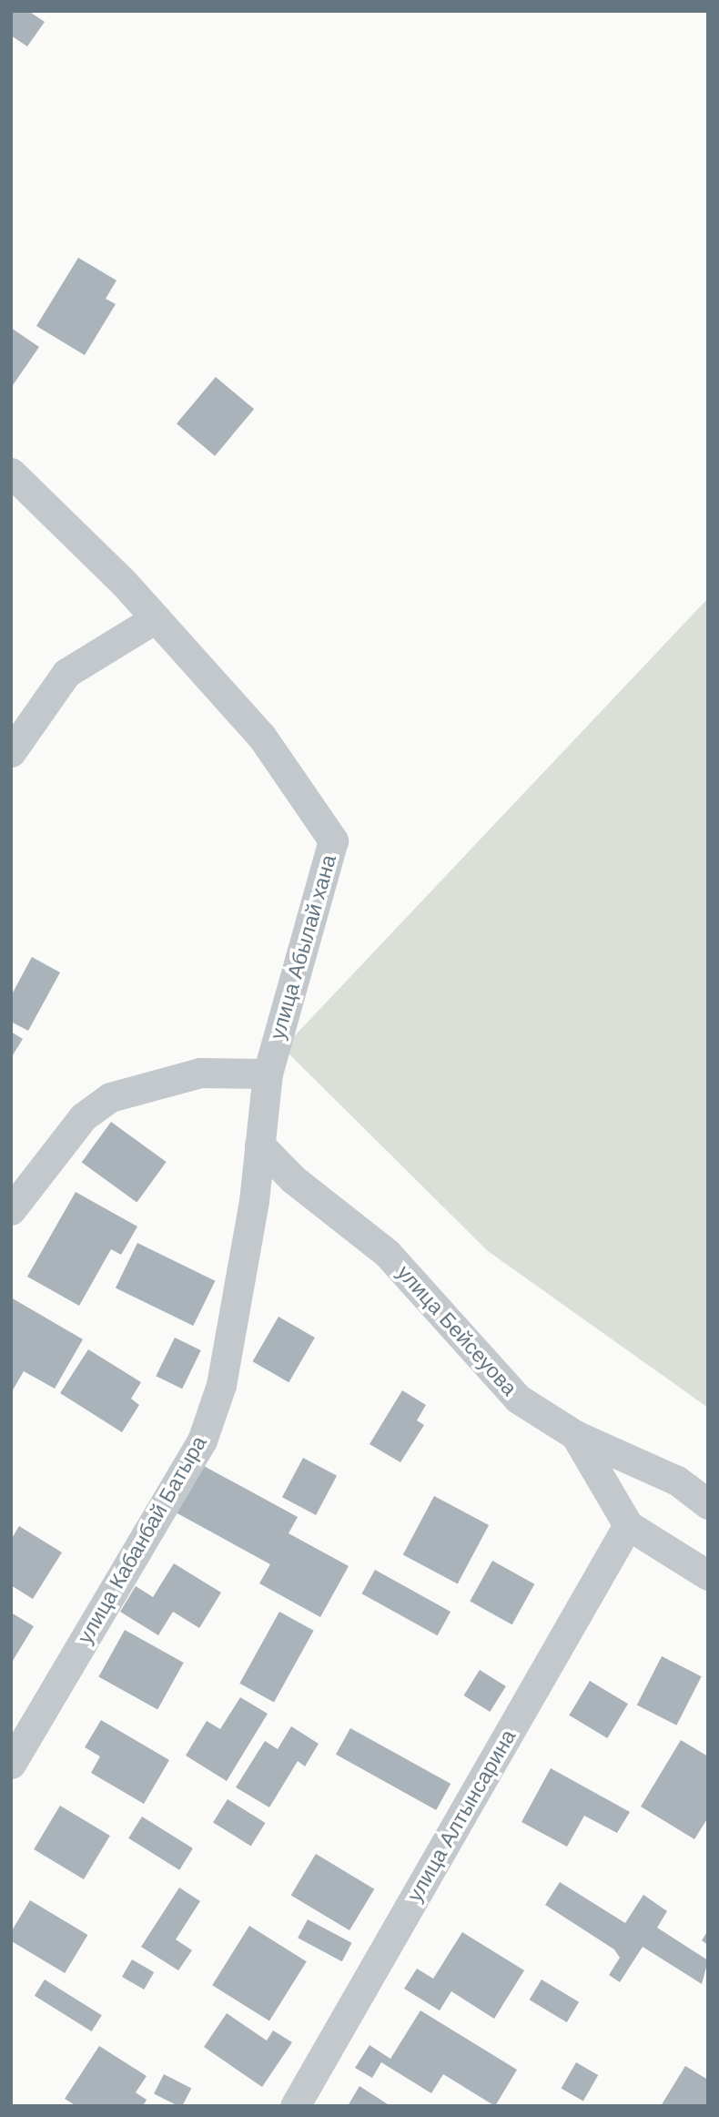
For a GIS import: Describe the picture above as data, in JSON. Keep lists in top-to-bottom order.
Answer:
{
  "streets": {
    "street": [
      "улица Абылай хана",
      "улица Бейсеуова",
      "улица Кабанбай Батыра",
      "улица Алтынсарина"
    ]
  },
  "crossings": [
    ["улица Абылай хана", "улица Кабанбай Батыра"],
    ["улица Бейсеуова", "улица Кабанбай Батыра"]
  ]
}
